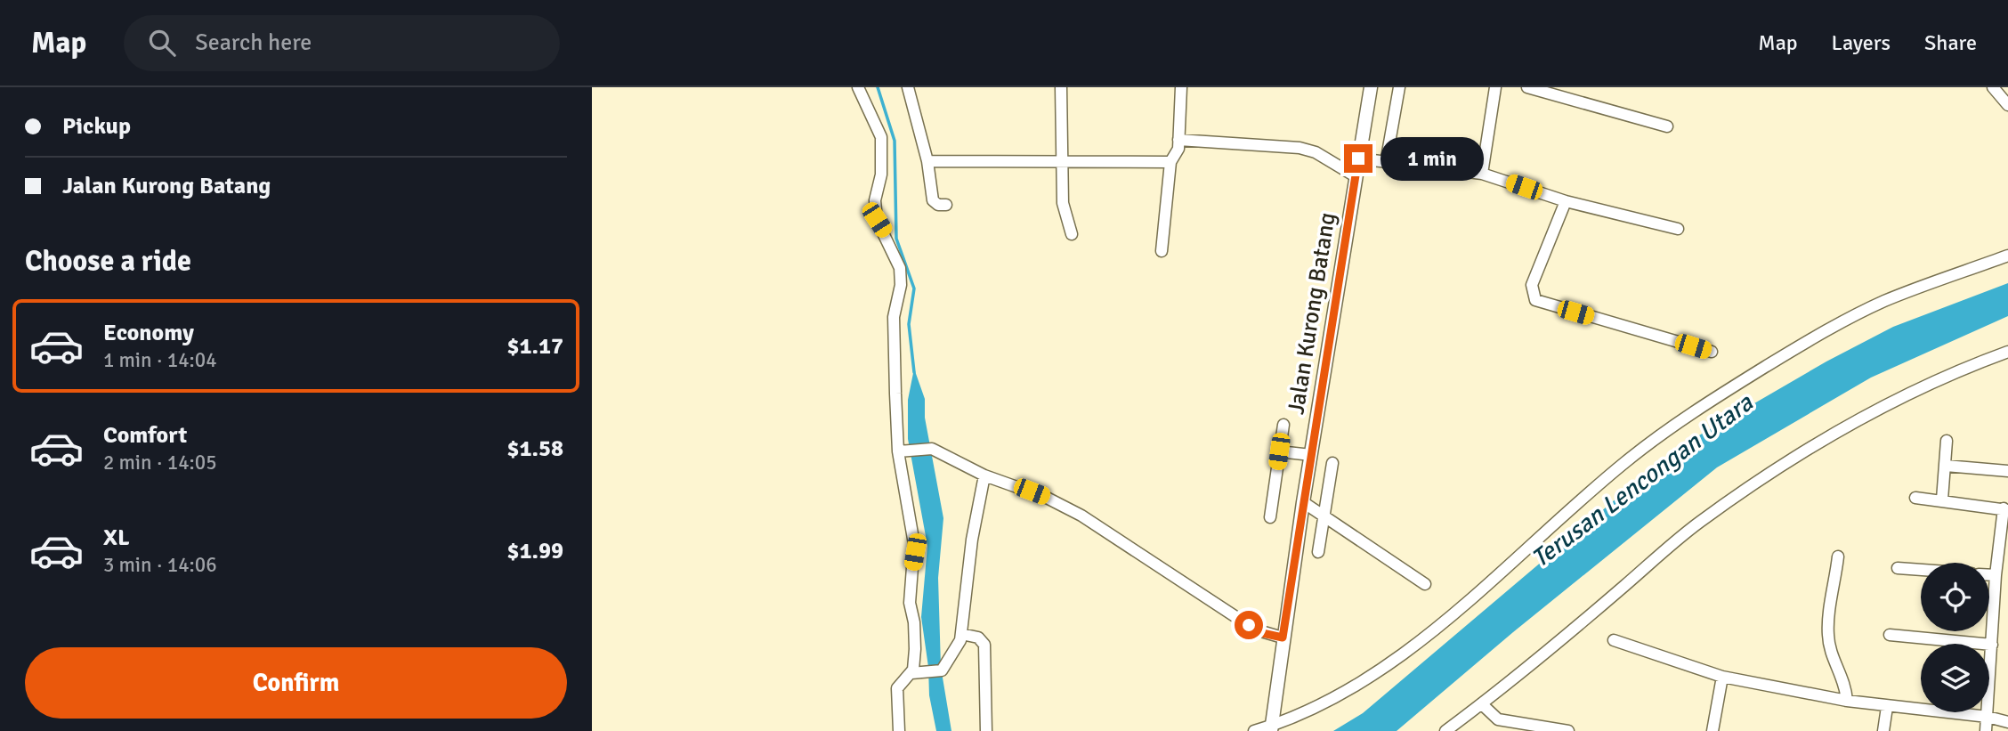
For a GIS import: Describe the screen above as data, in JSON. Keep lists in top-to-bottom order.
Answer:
{
  "streets": {
    "street": ["Jalan Kurong Batang"]
  },
  "water": ["Terusan Lencongan Utara"],
  "page": {
    "header": "Map",
    "search": "Search here",
    "nav": ["Map", "Layers", "Share"],
    "banner": ["Pickup", "Jalan Kurong Batang"],
    "bubble": "1 min",
    "heading": "Choose a ride",
    "list": [
      {
        "name": "Economy",
        "note": "1 min · 14:04",
        "value": "$1.17"
      },
      {
        "name": "Comfort",
        "note": "2 min · 14:05",
        "value": "$1.58"
      },
      {
        "name": "XL",
        "note": "3 min · 14:06",
        "value": "$1.99"
      }
    ],
    "buttons": "Confirm"
  }
}
